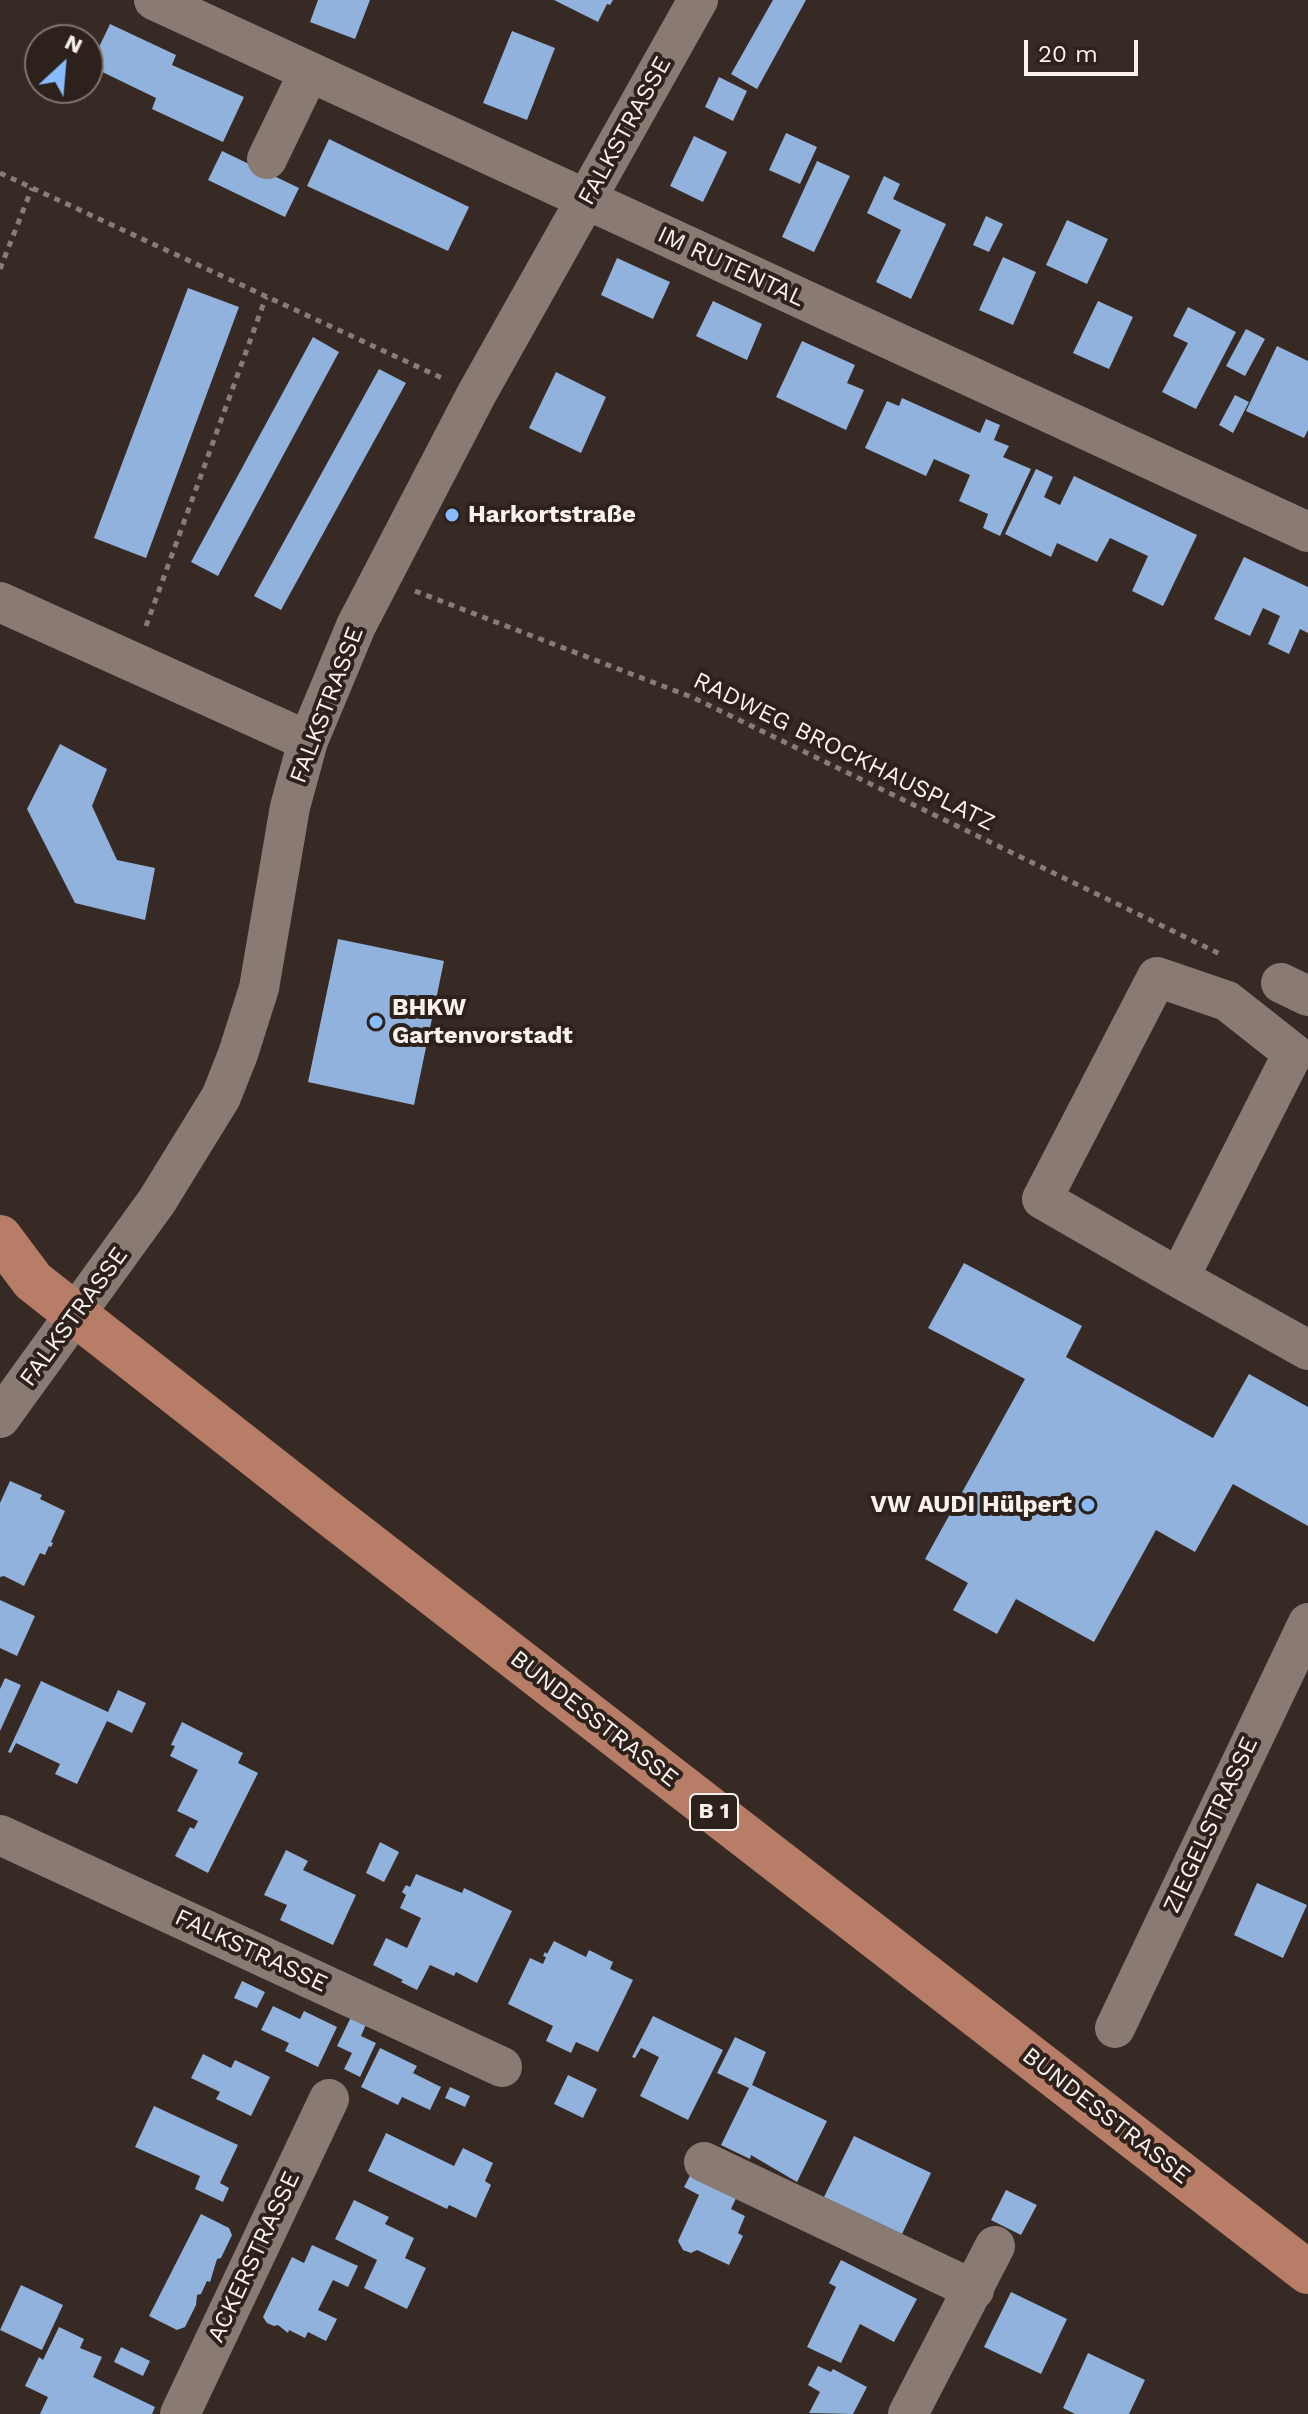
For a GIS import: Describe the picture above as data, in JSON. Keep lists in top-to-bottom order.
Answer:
{
  "streets": {
    "main road": ["BUNDESSTRASSE", "B 1"],
    "street": [
      "FALKSTRASSE",
      "IM RUTENTAL",
      "ZIEGELSTRASSE",
      "ACKERSTRASSE"
    ],
    "path": ["RADWEG BROCKHAUSPLATZ"]
  },
  "crossings": [
    ["FALKSTRASSE", "IM RUTENTAL"],
    ["FALKSTRASSE", "RADWEG BROCKHAUSPLATZ"],
    ["BUNDESSTRASSE", "B 1"]
  ],
  "places": ["Harkortstraße", "BHKW Gartenvorstadt", "VW AUDI Hülpert"],
  "scale_bar": "20 m",
  "north": "top right"
}
